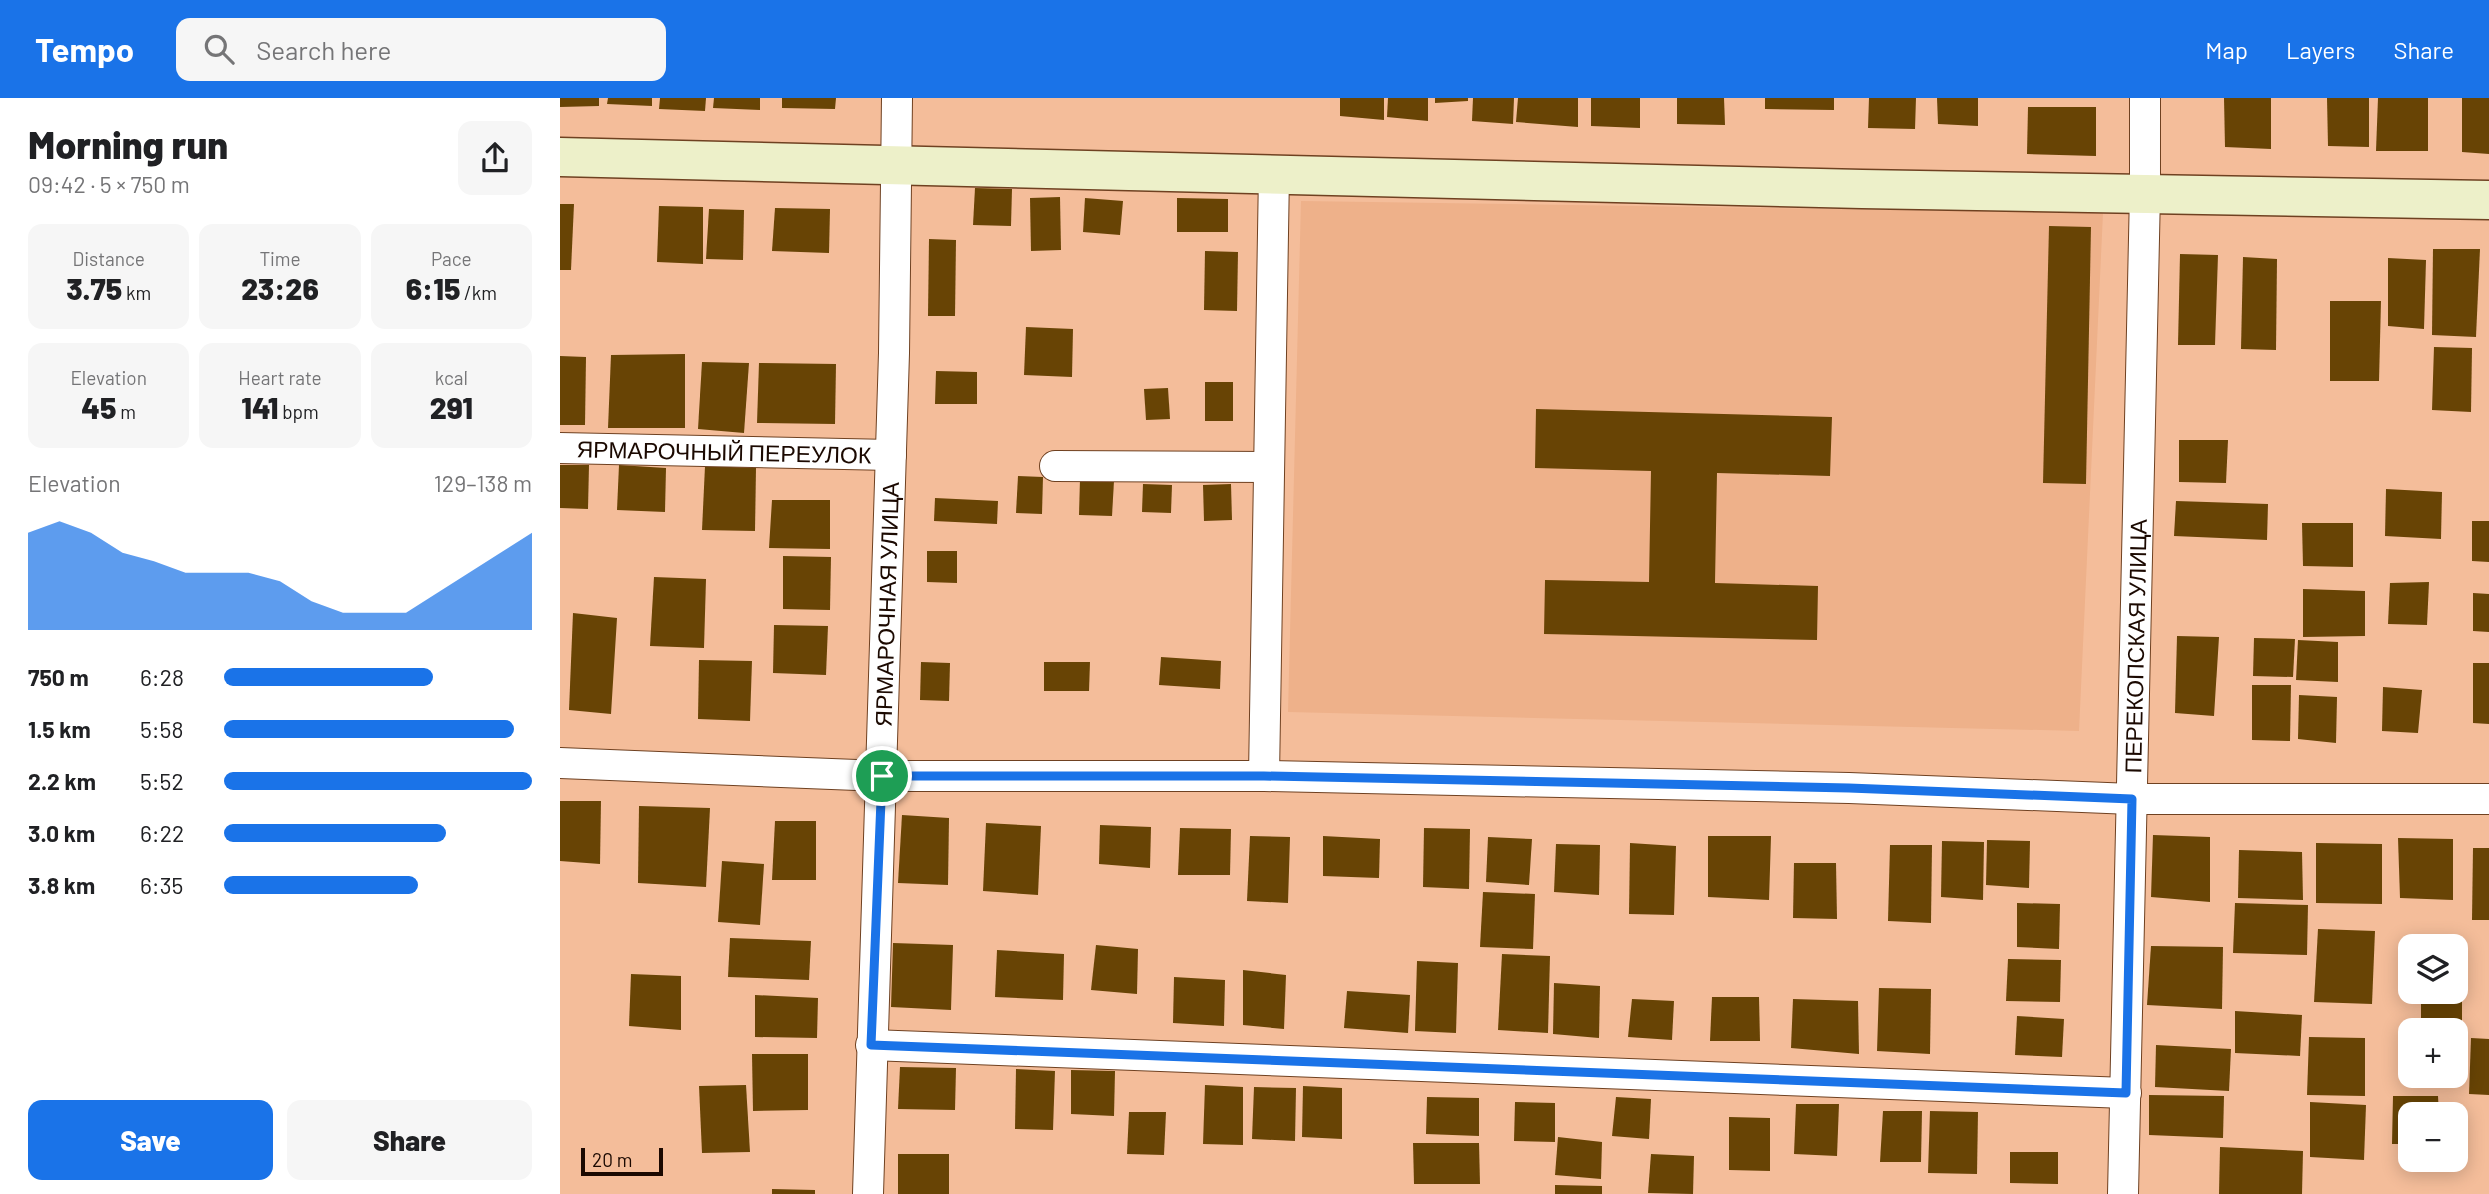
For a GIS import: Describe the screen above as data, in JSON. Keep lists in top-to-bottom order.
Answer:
{
  "streets": {
    "street": ["ЯРМАРОЧНЫЙ ПЕРЕУЛОК", "ЯРМАРОЧНАЯ УЛИЦА", "ПЕРЕКОПСКАЯ УЛИЦА"]
  },
  "crossings": [
    ["ЯРМАРОЧНЫЙ ПЕРЕУЛОК", "ЯРМАРОЧНАЯ УЛИЦА"]
  ],
  "scale_bar": "20 m",
  "page": {
    "header": "Tempo",
    "search": "Search here",
    "nav": ["Map", "Layers", "Share"],
    "heading": ["Morning run", "09:42 · 5 × 750 m"],
    "stats": [
      ["Distance", "3.75 km"],
      ["Time", "23:26"],
      ["Pace", "6:15 /km"],
      ["Elevation", "45 m"],
      ["Heart rate", "141 bpm"],
      ["kcal", "291"]
    ],
    "chart": ["Elevation", "129–138 m"],
    "list": [
      {
        "name": "750 m",
        "note": "6:28"
      },
      {
        "name": "1.5 km",
        "note": "5:58"
      },
      {
        "name": "2.2 km",
        "note": "5:52"
      },
      {
        "name": "3.0 km",
        "note": "6:22"
      },
      {
        "name": "3.8 km",
        "note": "6:35"
      }
    ],
    "map_buttons": ["+", "−"],
    "buttons": ["Save", "Share"],
    "scale": "20 m"
  }
}
